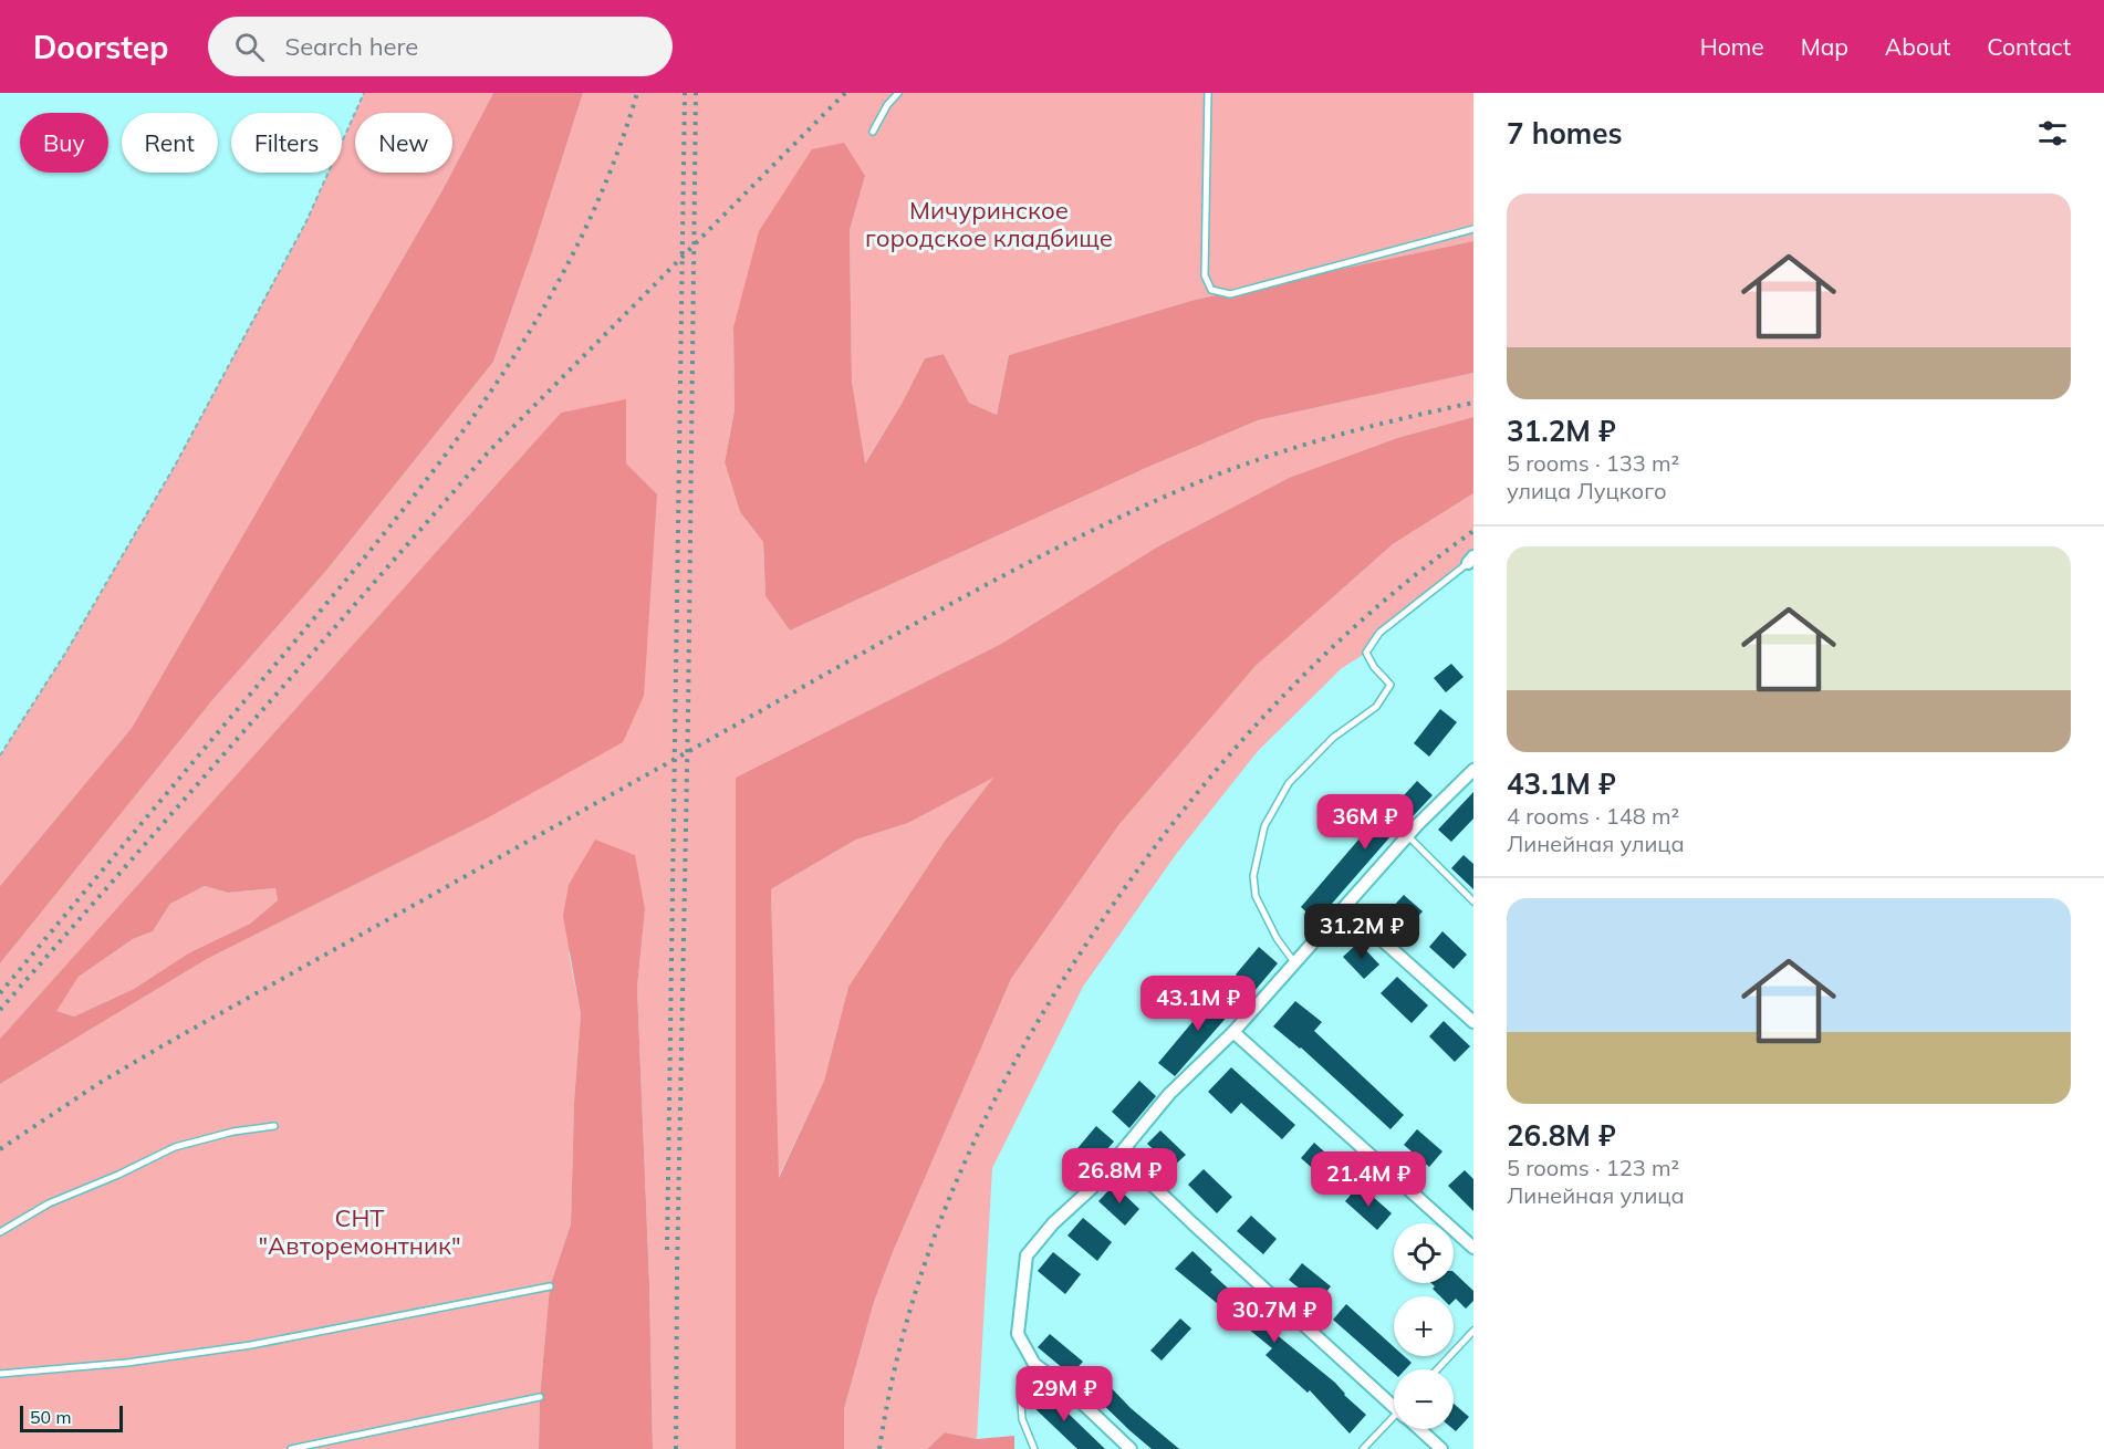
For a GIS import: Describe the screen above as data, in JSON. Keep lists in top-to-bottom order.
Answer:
{
  "parks": ["Мичуринское городское кладбище", "СНТ \"Авторемонтник\""],
  "scale_bar": "50 m",
  "page": {
    "header": "Doorstep",
    "search": "Search here",
    "nav": [
      "Home",
      "Map",
      "About",
      "Contact"
    ],
    "heading": "7 homes",
    "chip": [
      "Buy",
      "Rent",
      "Filters",
      "New"
    ],
    "list": [
      {
        "name": "31.2M ₽",
        "note": "5 rooms · 133 m² · улица Луцкого"
      },
      {
        "name": "43.1M ₽",
        "note": "4 rooms · 148 m² · Линейная улица"
      },
      {
        "name": "26.8M ₽",
        "note": "5 rooms · 123 m² · Линейная улица"
      }
    ],
    "price": [
      "36M ₽",
      "31.2M ₽",
      "43.1M ₽",
      "26.8M ₽",
      "21.4M ₽",
      "30.7M ₽",
      "29M ₽"
    ],
    "map_buttons": ["+", "−"],
    "scale": "50 m"
  }
}
